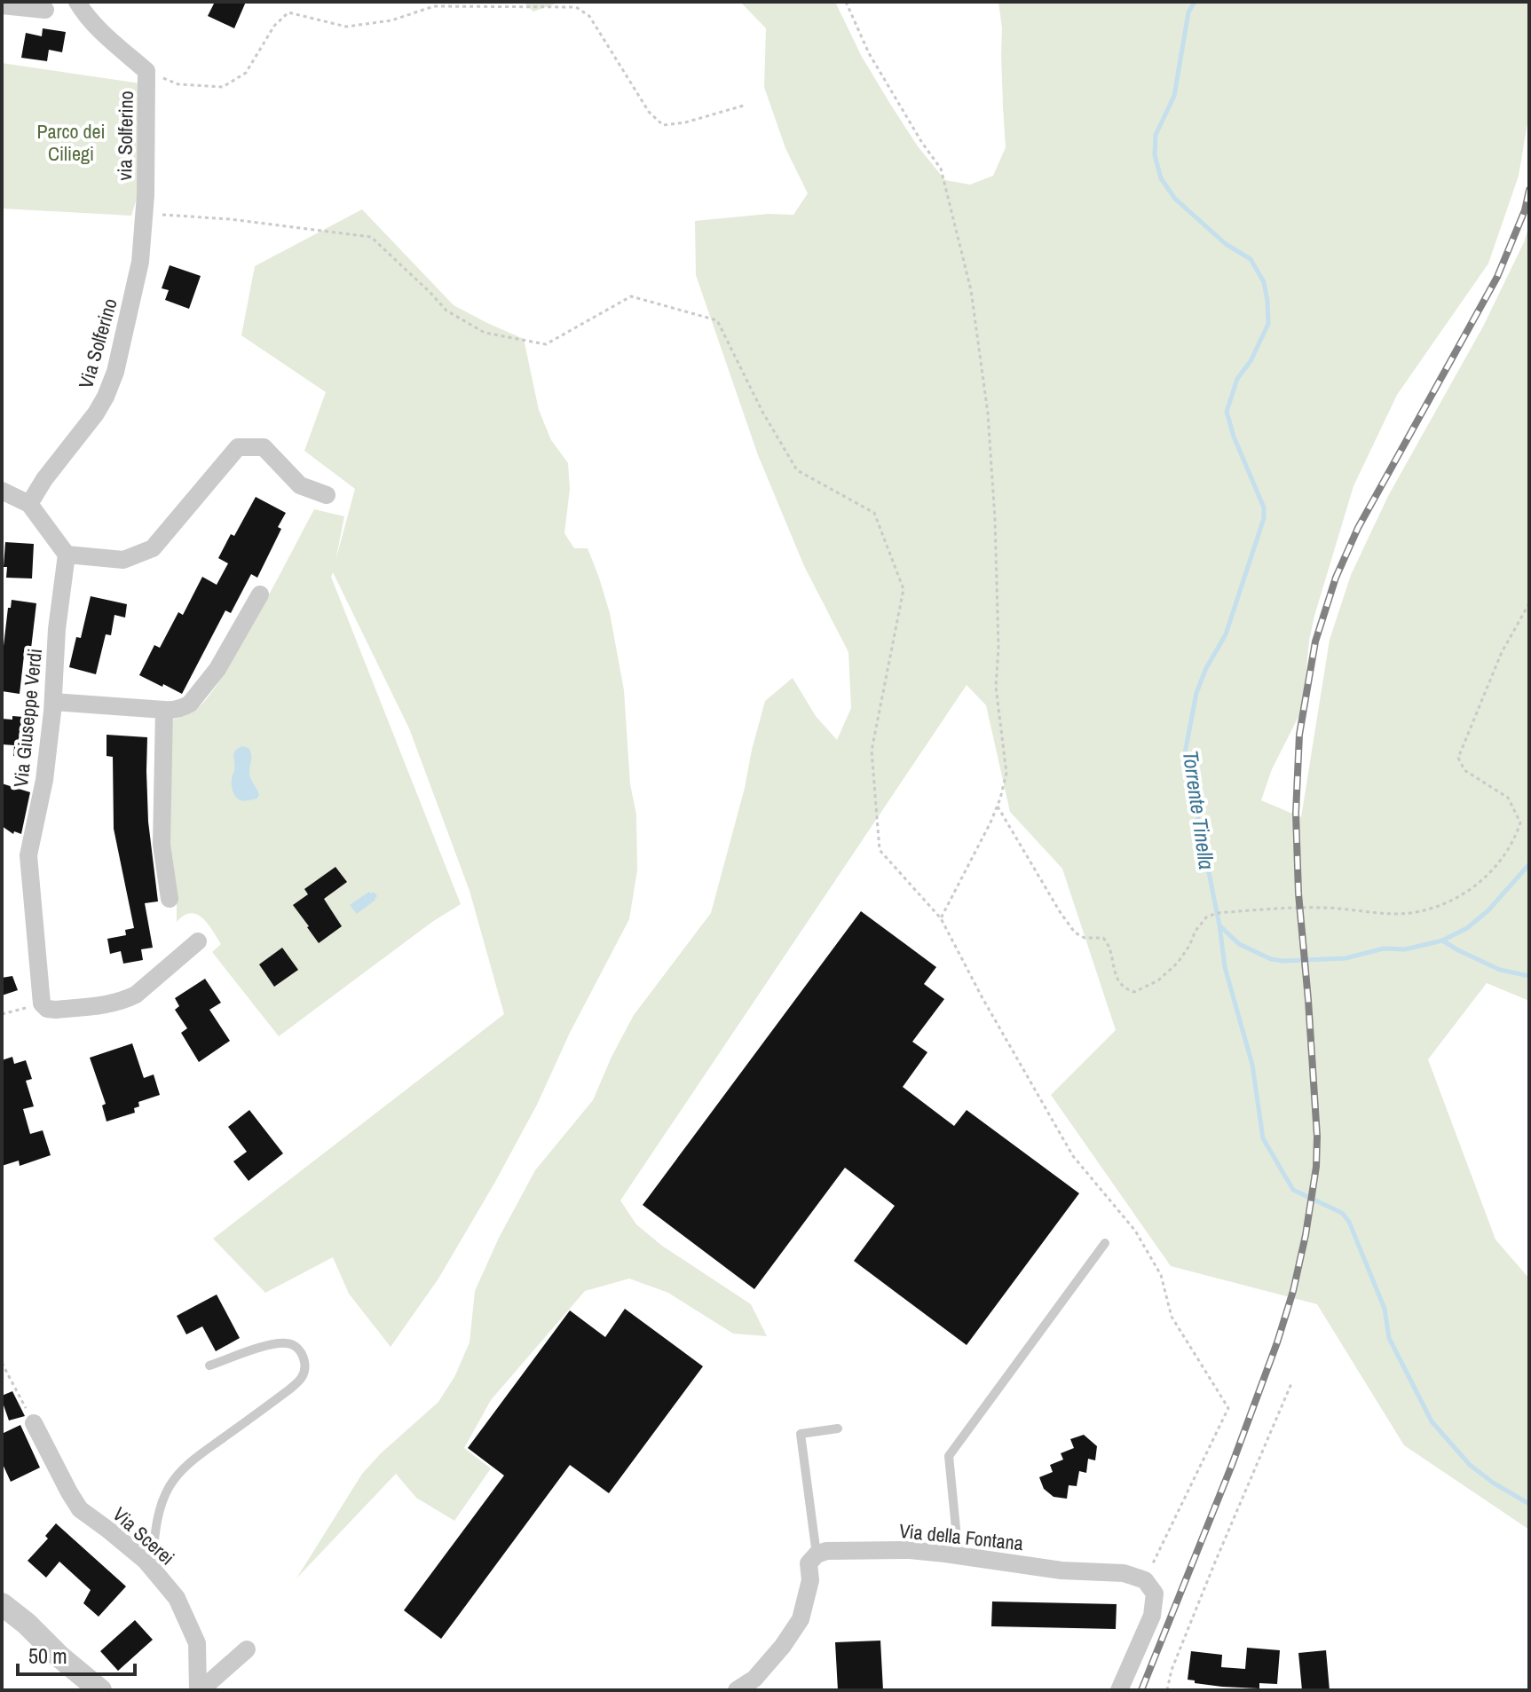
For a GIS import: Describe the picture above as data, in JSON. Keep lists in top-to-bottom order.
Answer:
{
  "streets": {
    "street": [
      "via Solferino",
      "Via Solferino",
      "Via Giuseppe Verdi",
      "Via Scerei",
      "Via della Fontana"
    ]
  },
  "crossings": [
    ["via Solferino", "Via Solferino"]
  ],
  "water": ["Torrente Tinella"],
  "parks": ["Parco dei Ciliegi"],
  "scale_bar": "50 m"
}
